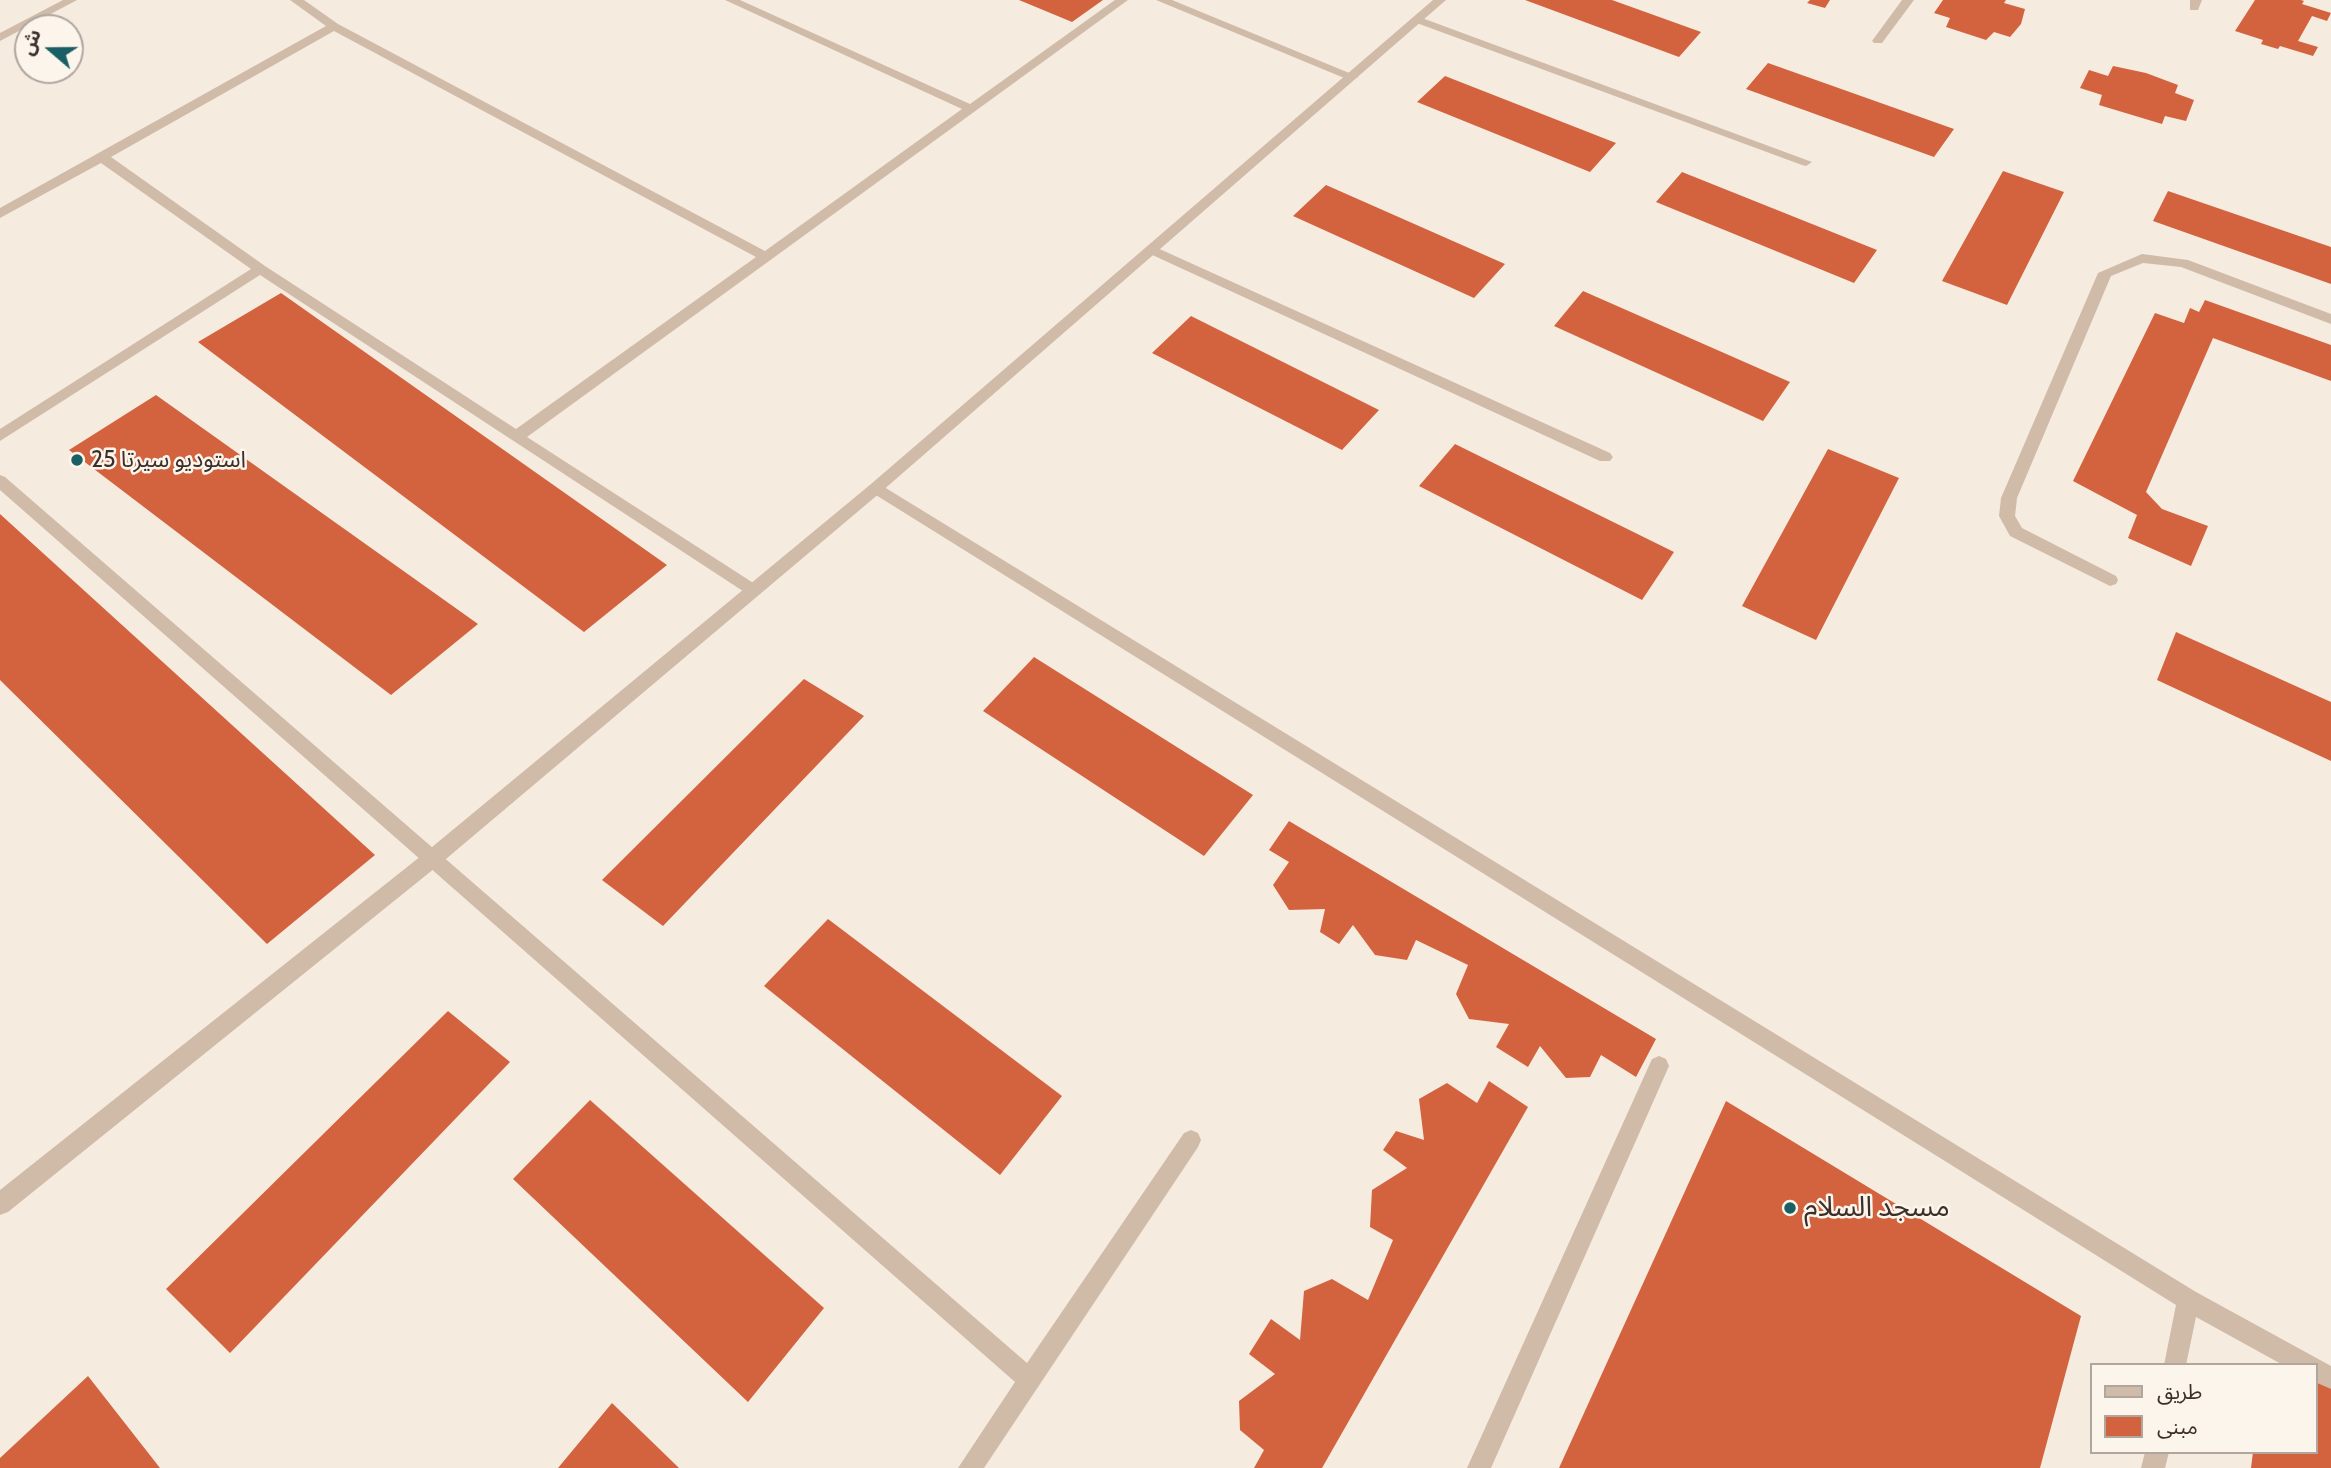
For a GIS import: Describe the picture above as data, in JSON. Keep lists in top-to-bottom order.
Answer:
{
  "places": ["استوديو سيرتا 25", "مسجد السلام"],
  "legend": ["طريق", "مبنى"],
  "north": "left"
}
